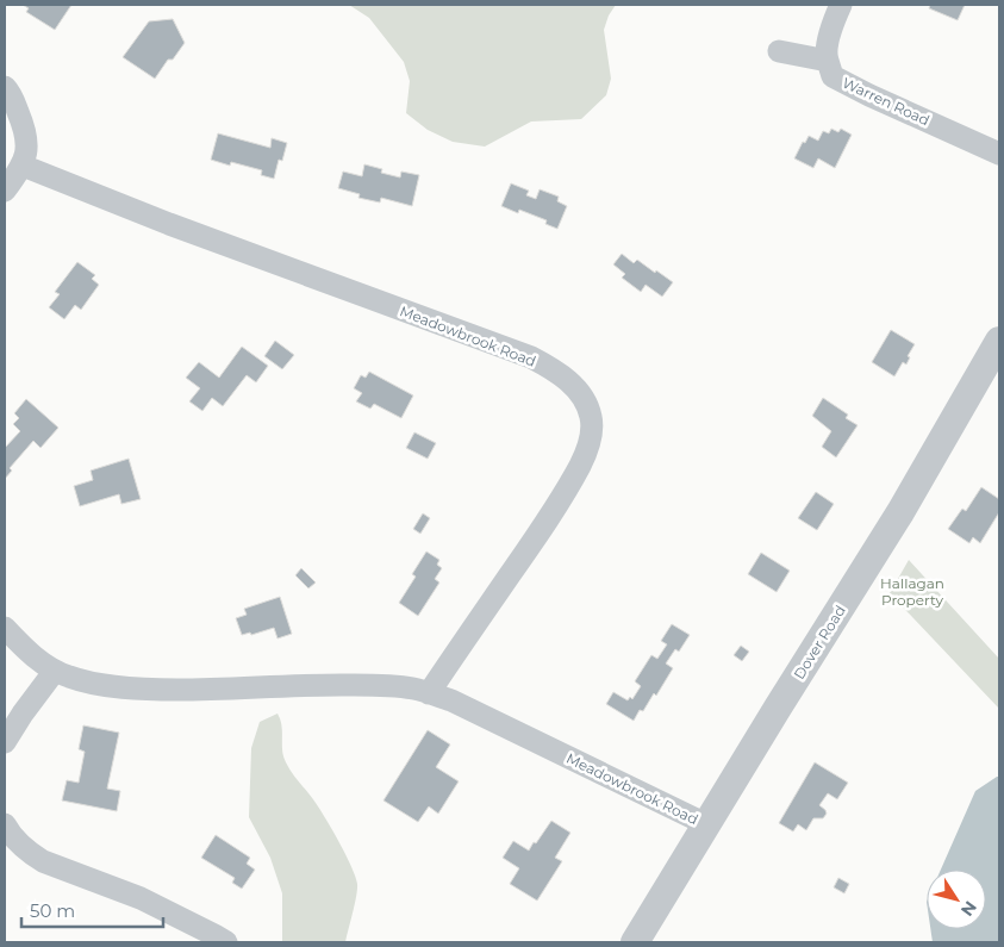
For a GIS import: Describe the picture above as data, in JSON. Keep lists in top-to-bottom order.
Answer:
{
  "streets": {
    "street": ["Warren Road", "Meadowbrook Road", "Dover Road"]
  },
  "crossings": [
    ["Meadowbrook Road", "Dover Road"]
  ],
  "parks": ["Hallagan Property"],
  "scale_bar": "50 m",
  "north": "bottom right"
}
